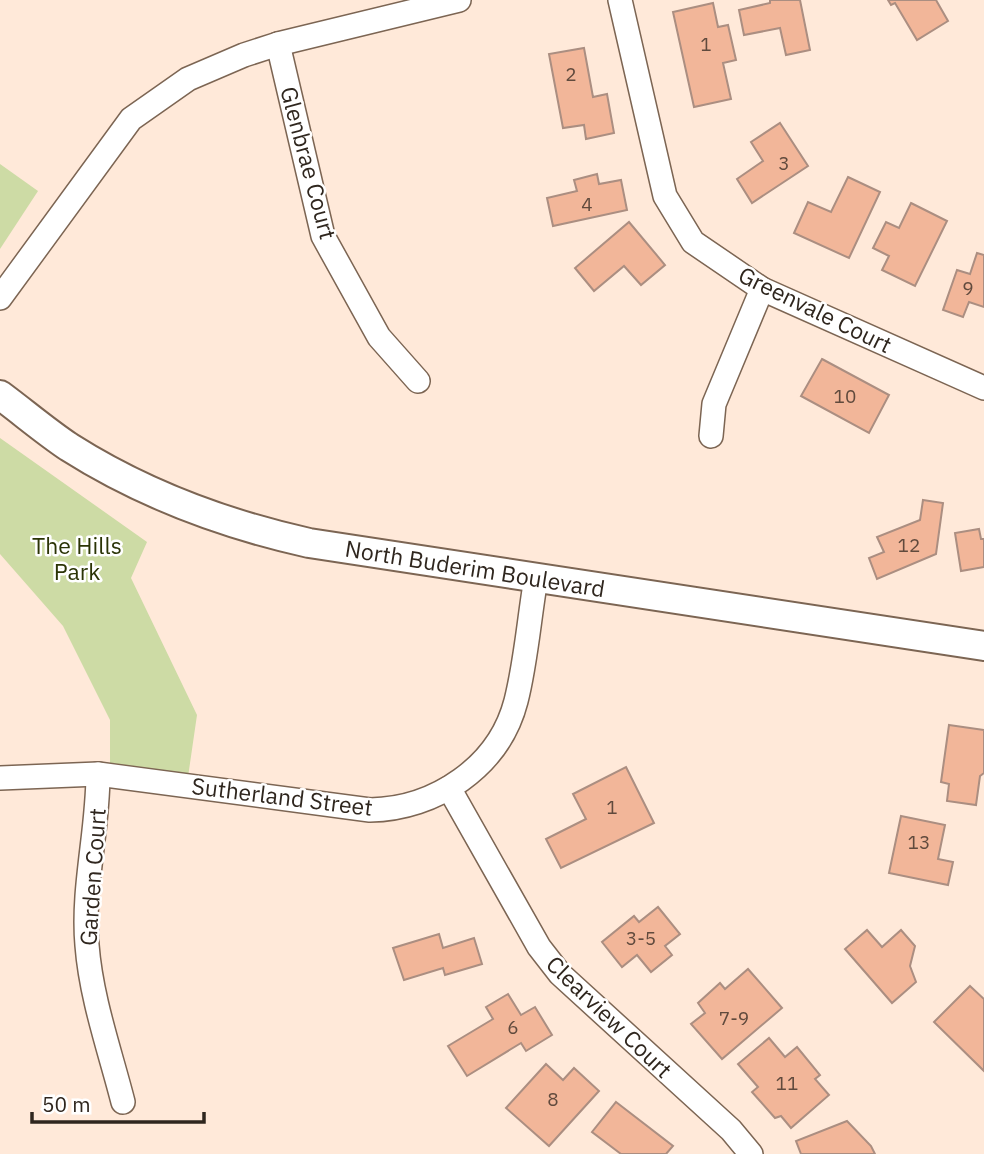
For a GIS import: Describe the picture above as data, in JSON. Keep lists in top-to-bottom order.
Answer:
{
  "streets": {
    "street": [
      "Glenbrae Court",
      "Greenvale Court",
      "North Buderim Boulevard",
      "Sutherland Street",
      "Garden Court",
      "Clearview Court"
    ]
  },
  "crossings": [
    ["North Buderim Boulevard", "Sutherland Street"],
    ["Sutherland Street", "Garden Court"],
    ["Sutherland Street", "Clearview Court"]
  ],
  "parks": ["The Hills Park"],
  "house_numbers": [
    "1",
    "2",
    "3",
    "4",
    "9",
    "10",
    "12",
    "1",
    "13",
    "3-5",
    "7-9",
    "6",
    "11",
    "8"
  ],
  "scale_bar": "50 m"
}
